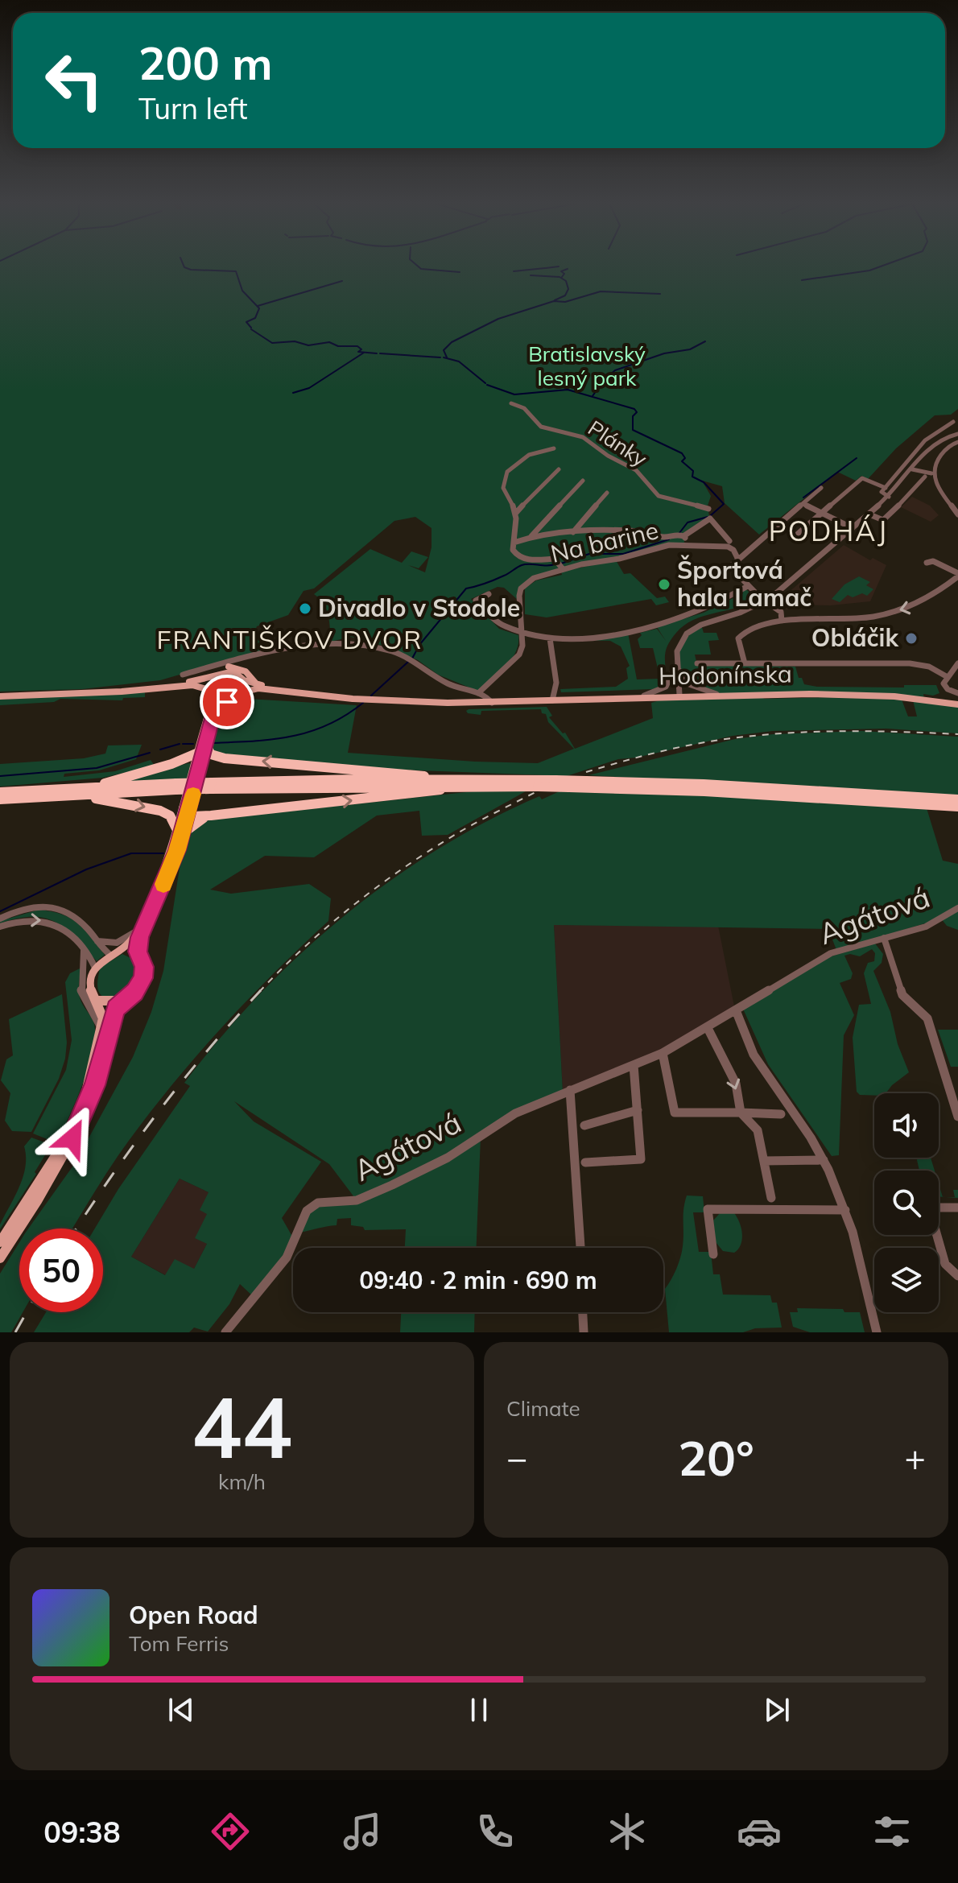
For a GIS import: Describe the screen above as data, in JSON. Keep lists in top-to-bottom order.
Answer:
{
  "streets": {
    "main road": ["Hodonínska"],
    "street": ["Plánky", "Na barine", "Agátová"]
  },
  "districts": ["PODHÁJ", "FRANTIŠKOV DVOR"],
  "parks": ["Bratislavský lesný park"],
  "places": ["Športová hala Lamač", "Divadlo v Stodole", "Obláčik"],
  "page": {
    "turn": ["200 m", "Turn left"],
    "limit": "50",
    "trip": "09:40 · 2 min · 690 m",
    "tile": [
      ["44", "km/h"],
      "Climate"
    ],
    "heat": ["−", "20°", "+"],
    "song": ["Open Road", "Tom Ferris"],
    "tabs": "09:38"
  }
}
